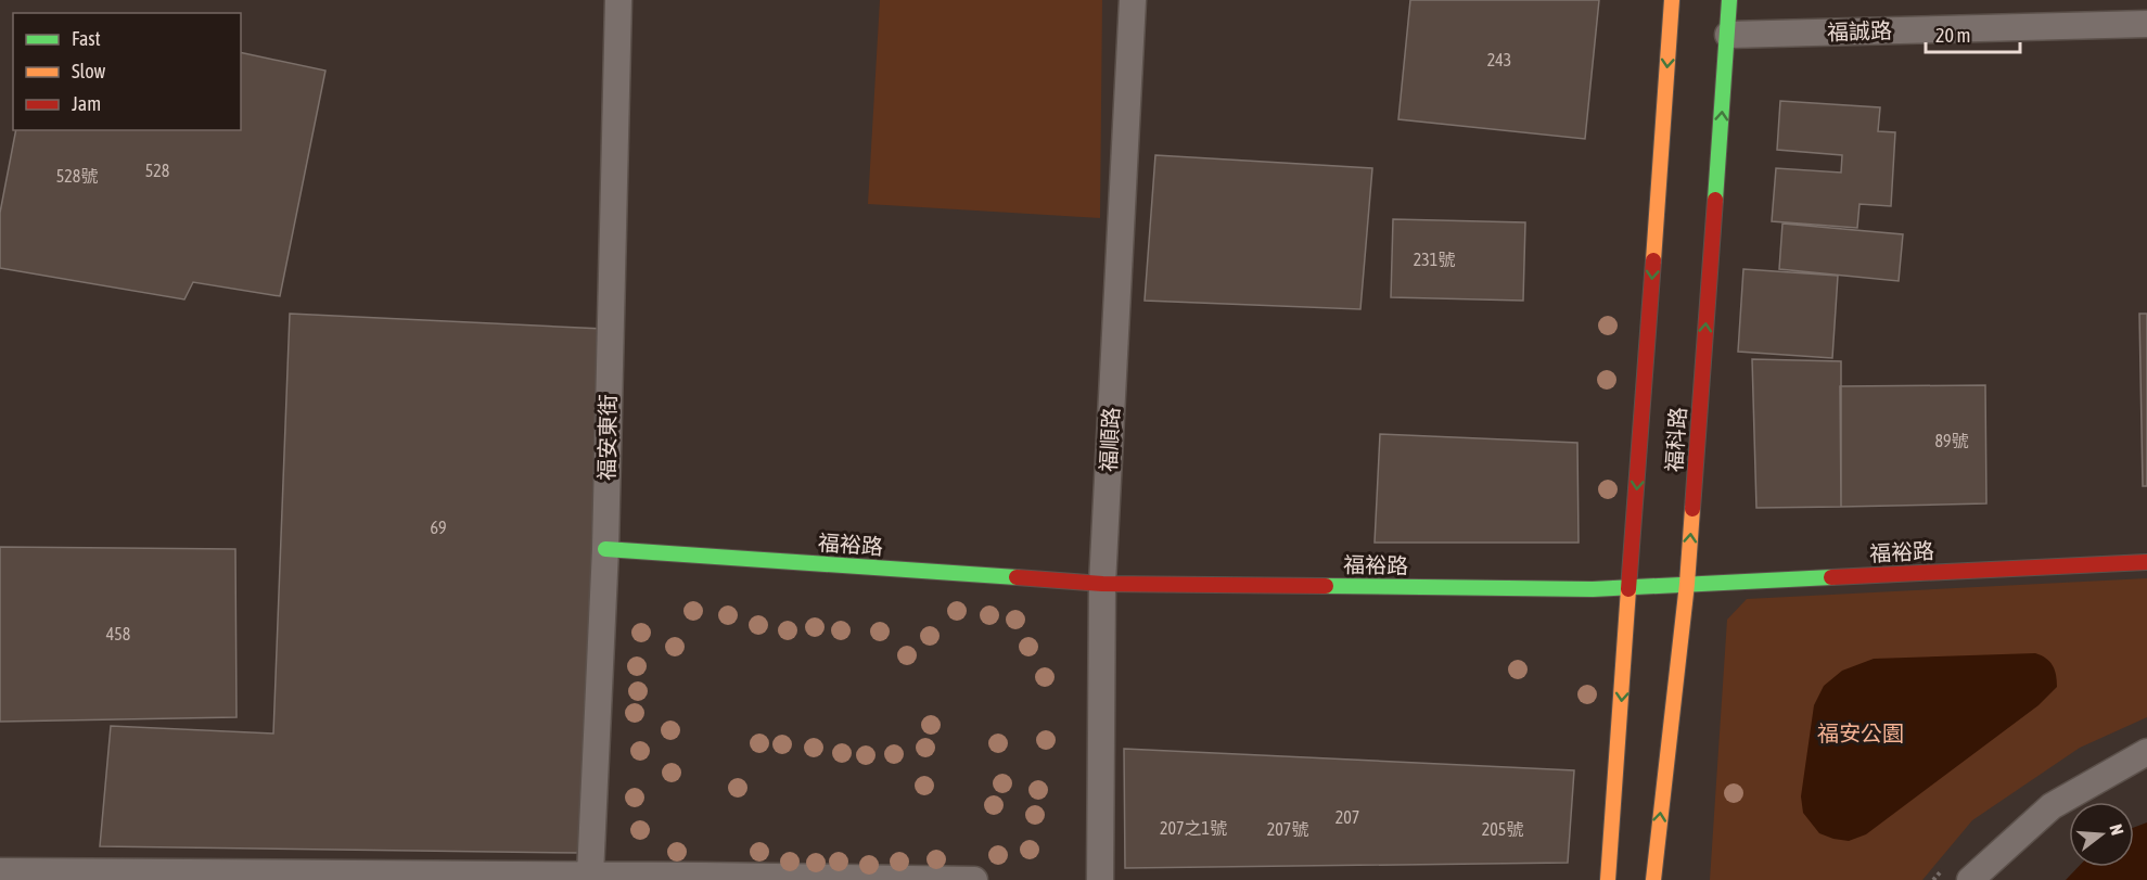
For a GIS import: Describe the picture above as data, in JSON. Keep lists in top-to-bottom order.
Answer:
{
  "streets": {
    "street": [
      "福誠路",
      "福安東街",
      "福順路",
      "福科路",
      "福裕路"
    ]
  },
  "crossings": [
    ["福誠路", "福科路"],
    ["福安東街", "福裕路"],
    ["福順路", "福裕路"],
    ["福科路", "福裕路"]
  ],
  "parks": ["福安公園"],
  "house_numbers": [
    "243",
    "528",
    "528號",
    "231號",
    "89號",
    "69",
    "458",
    "207",
    "207之1號",
    "207號",
    "205號"
  ],
  "legend": ["Fast", "Slow", "Jam"],
  "scale_bar": "20 m",
  "north": "right"
}
